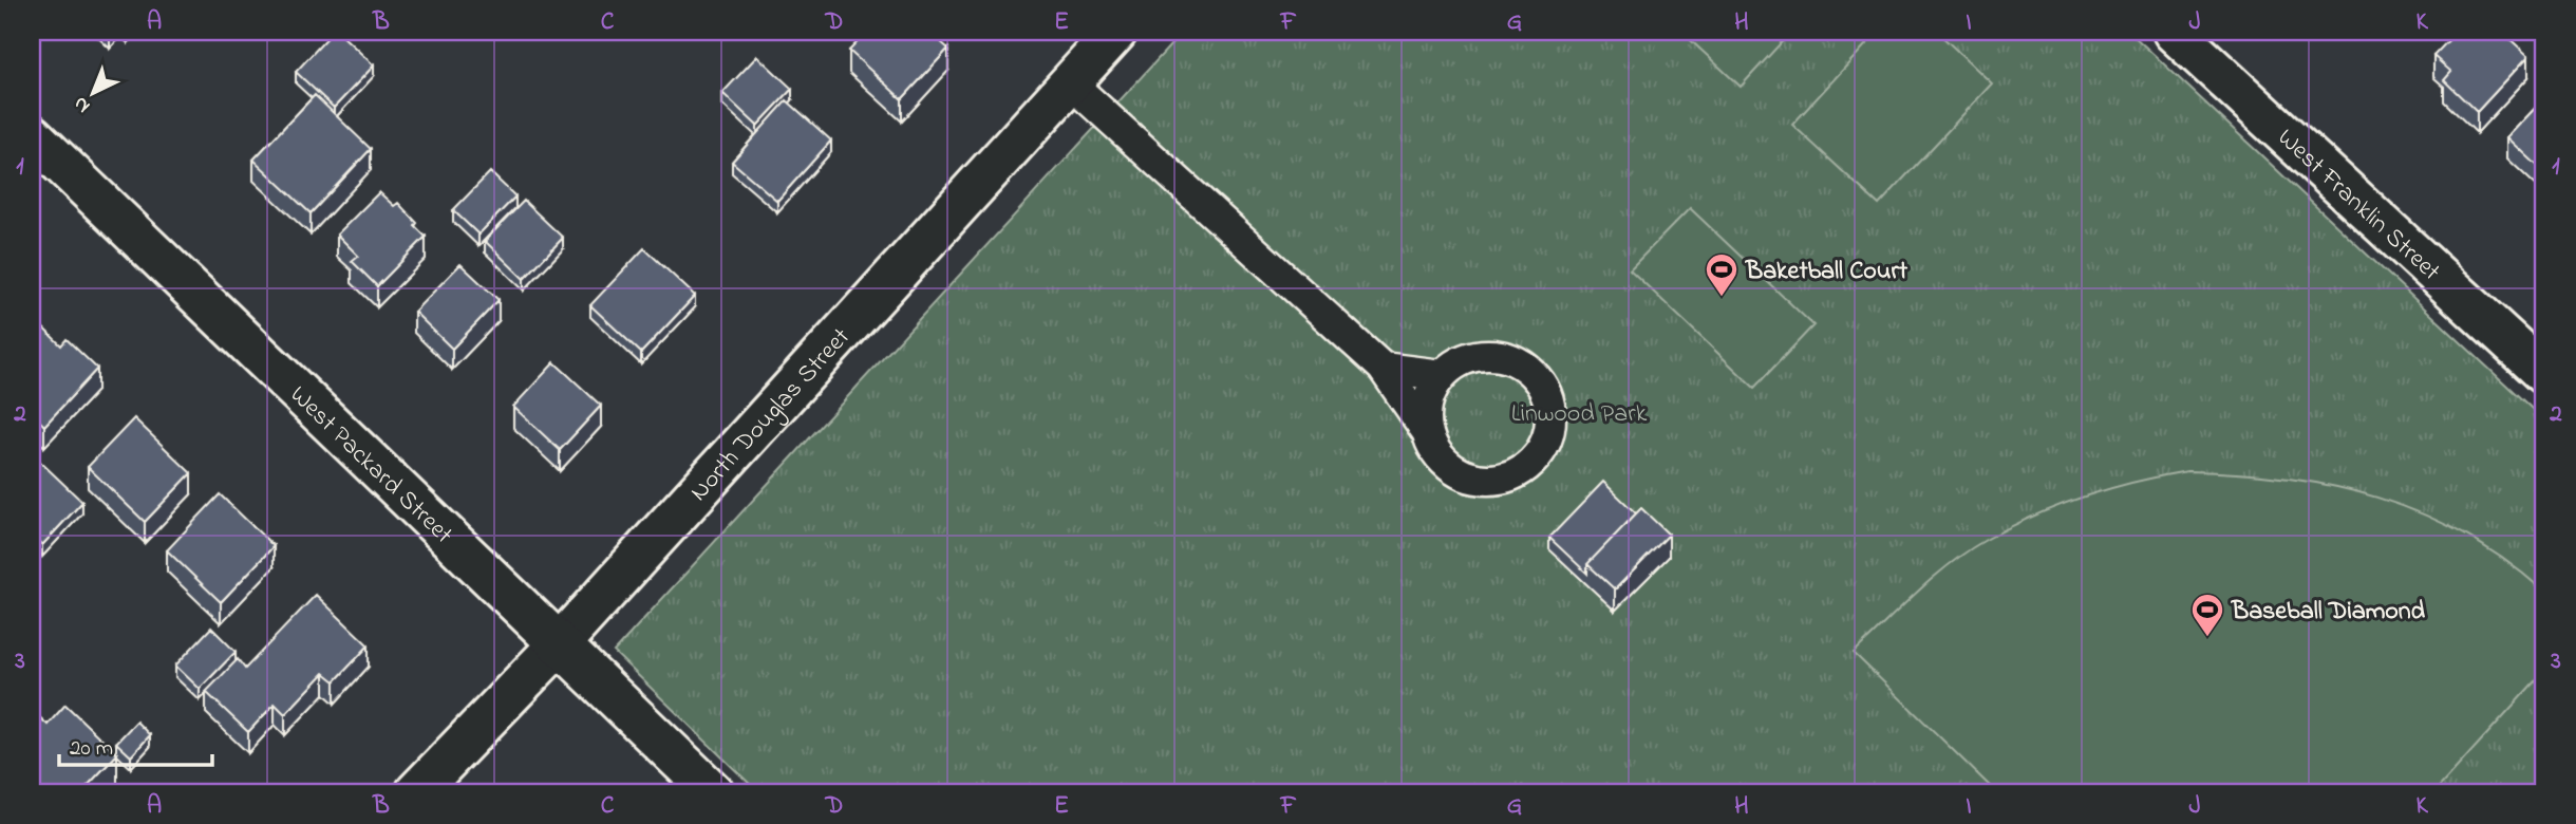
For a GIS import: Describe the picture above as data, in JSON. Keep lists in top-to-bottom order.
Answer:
{
  "streets": {
    "street": ["West Franklin Street", "North Douglas Street", "West Packard Street"]
  },
  "crossings": [
    ["North Douglas Street", "West Packard Street"]
  ],
  "parks": ["Linwood Park"],
  "places": {
    "sports": ["Baketball Court", "Baseball Diamond"]
  },
  "scale_bar": "20 m",
  "north": "bottom left",
  "grid": {
    "columns": [
      "A",
      "B",
      "C",
      "D",
      "E",
      "F",
      "G",
      "H",
      "I",
      "J",
      "K"
    ],
    "rows": ["1", "2", "3"]
  }
}
